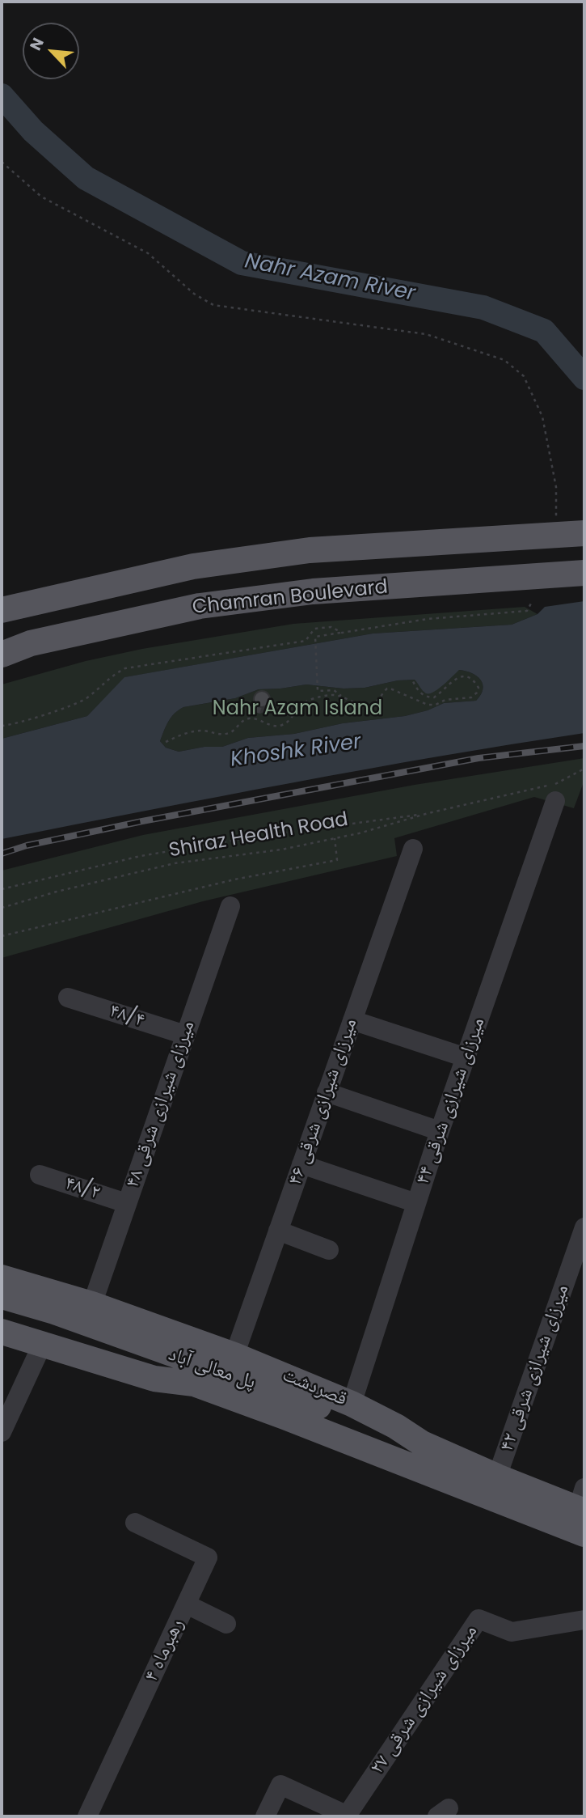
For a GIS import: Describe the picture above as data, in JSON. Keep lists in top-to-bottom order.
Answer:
{
  "streets": {
    "main road": ["Chamran Boulevard", "پل معالی آباد", "قصردشت"],
    "street": [
      "۴۸/۴",
      "۴۴ میرزای شیرازی شرقی",
      "۴۶ میرزای شیرازی شرقی",
      "۴۸ میرزای شیرازی شرقی",
      "۴۸/۲",
      "۴۲ میرزای شیرازی شرقی",
      "۴ رهبرماه",
      "۲۷ میرزای شیرازی شرقی"
    ],
    "path": ["Shiraz Health Road"]
  },
  "crossings": [
    ["۴۸/۴", "۴۸ میرزای شیرازی شرقی"],
    ["۴۴ میرزای شیرازی شرقی", "پل معالی آباد"],
    ["۴۴ میرزای شیرازی شرقی", "قصردشت"],
    ["۴۶ میرزای شیرازی شرقی", "قصردشت"],
    ["۴۸ میرزای شیرازی شرقی", "۴۸/۲"],
    ["۴۸ میرزای شیرازی شرقی", "قصردشت"],
    ["۴۲ میرزای شیرازی شرقی", "پل معالی آباد"],
    ["پل معالی آباد", "قصردشت"]
  ],
  "water": ["Nahr Azam River", "Khoshk River"],
  "parks": ["Nahr Azam Island"],
  "north": "top left"
}
